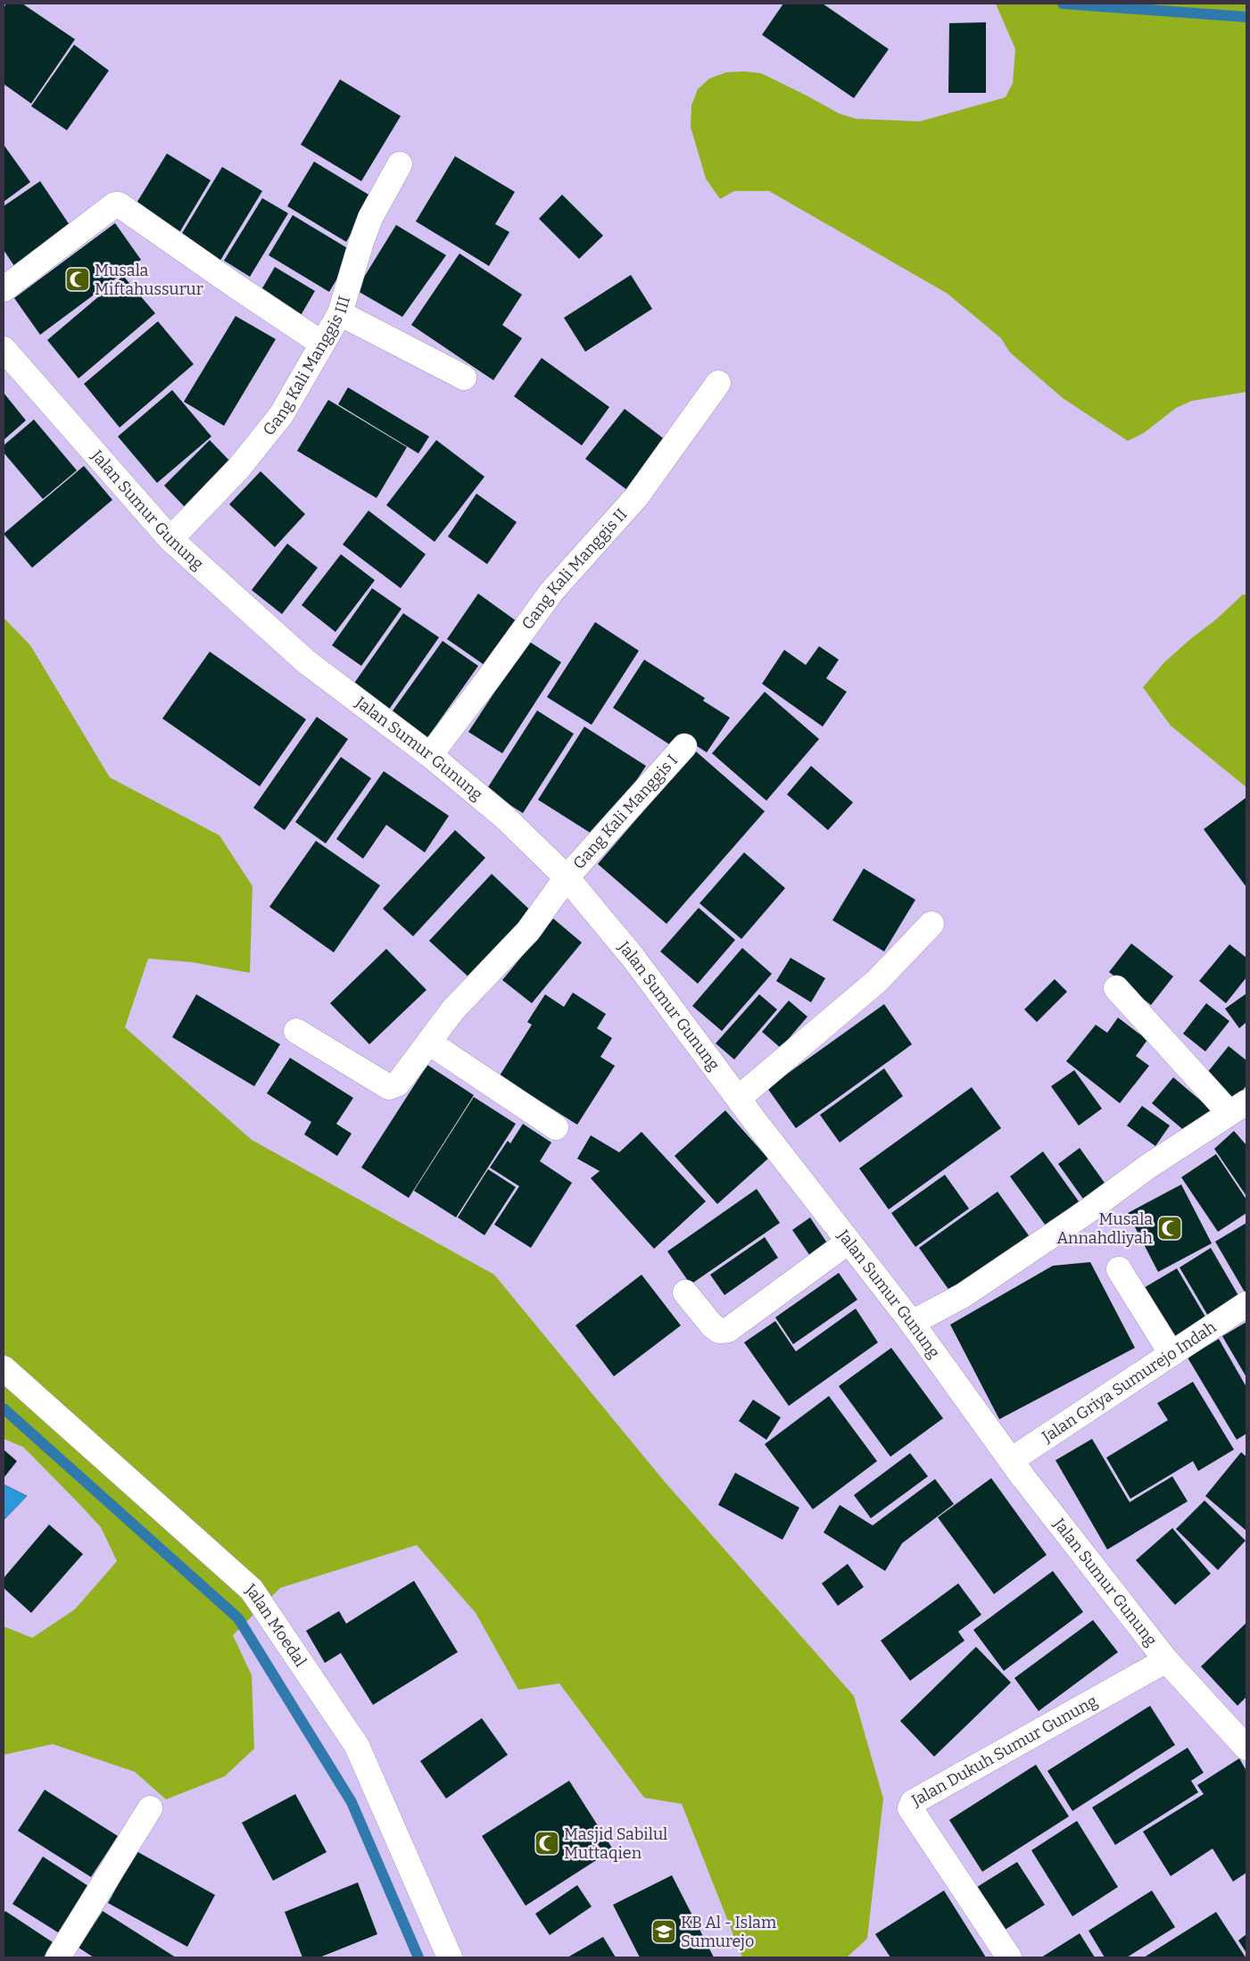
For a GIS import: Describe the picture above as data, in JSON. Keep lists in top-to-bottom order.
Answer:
{
  "streets": {
    "street": [
      "Gang Kali Manggis III",
      "Jalan Sumur Gunung",
      "Gang Kali Manggis II",
      "Gang Kali Manggis I",
      "Jalan Griya Sumurejo Indah",
      "Jalan Moedal",
      "Jalan Dukuh Sumur Gunung"
    ]
  },
  "crossings": [
    ["Gang Kali Manggis III", "Jalan Sumur Gunung"],
    ["Jalan Sumur Gunung", "Gang Kali Manggis II"],
    ["Jalan Sumur Gunung", "Gang Kali Manggis I"],
    ["Jalan Sumur Gunung", "Jalan Griya Sumurejo Indah"],
    ["Jalan Sumur Gunung", "Jalan Dukuh Sumur Gunung"]
  ],
  "places": {
    "mosque": ["Musala Miftahussurur", "Musala Annahdliyah", "Masjid Sabilul Muttaqien"],
    "school or university": ["KB Al - Islam Sumurejo"]
  }
}
